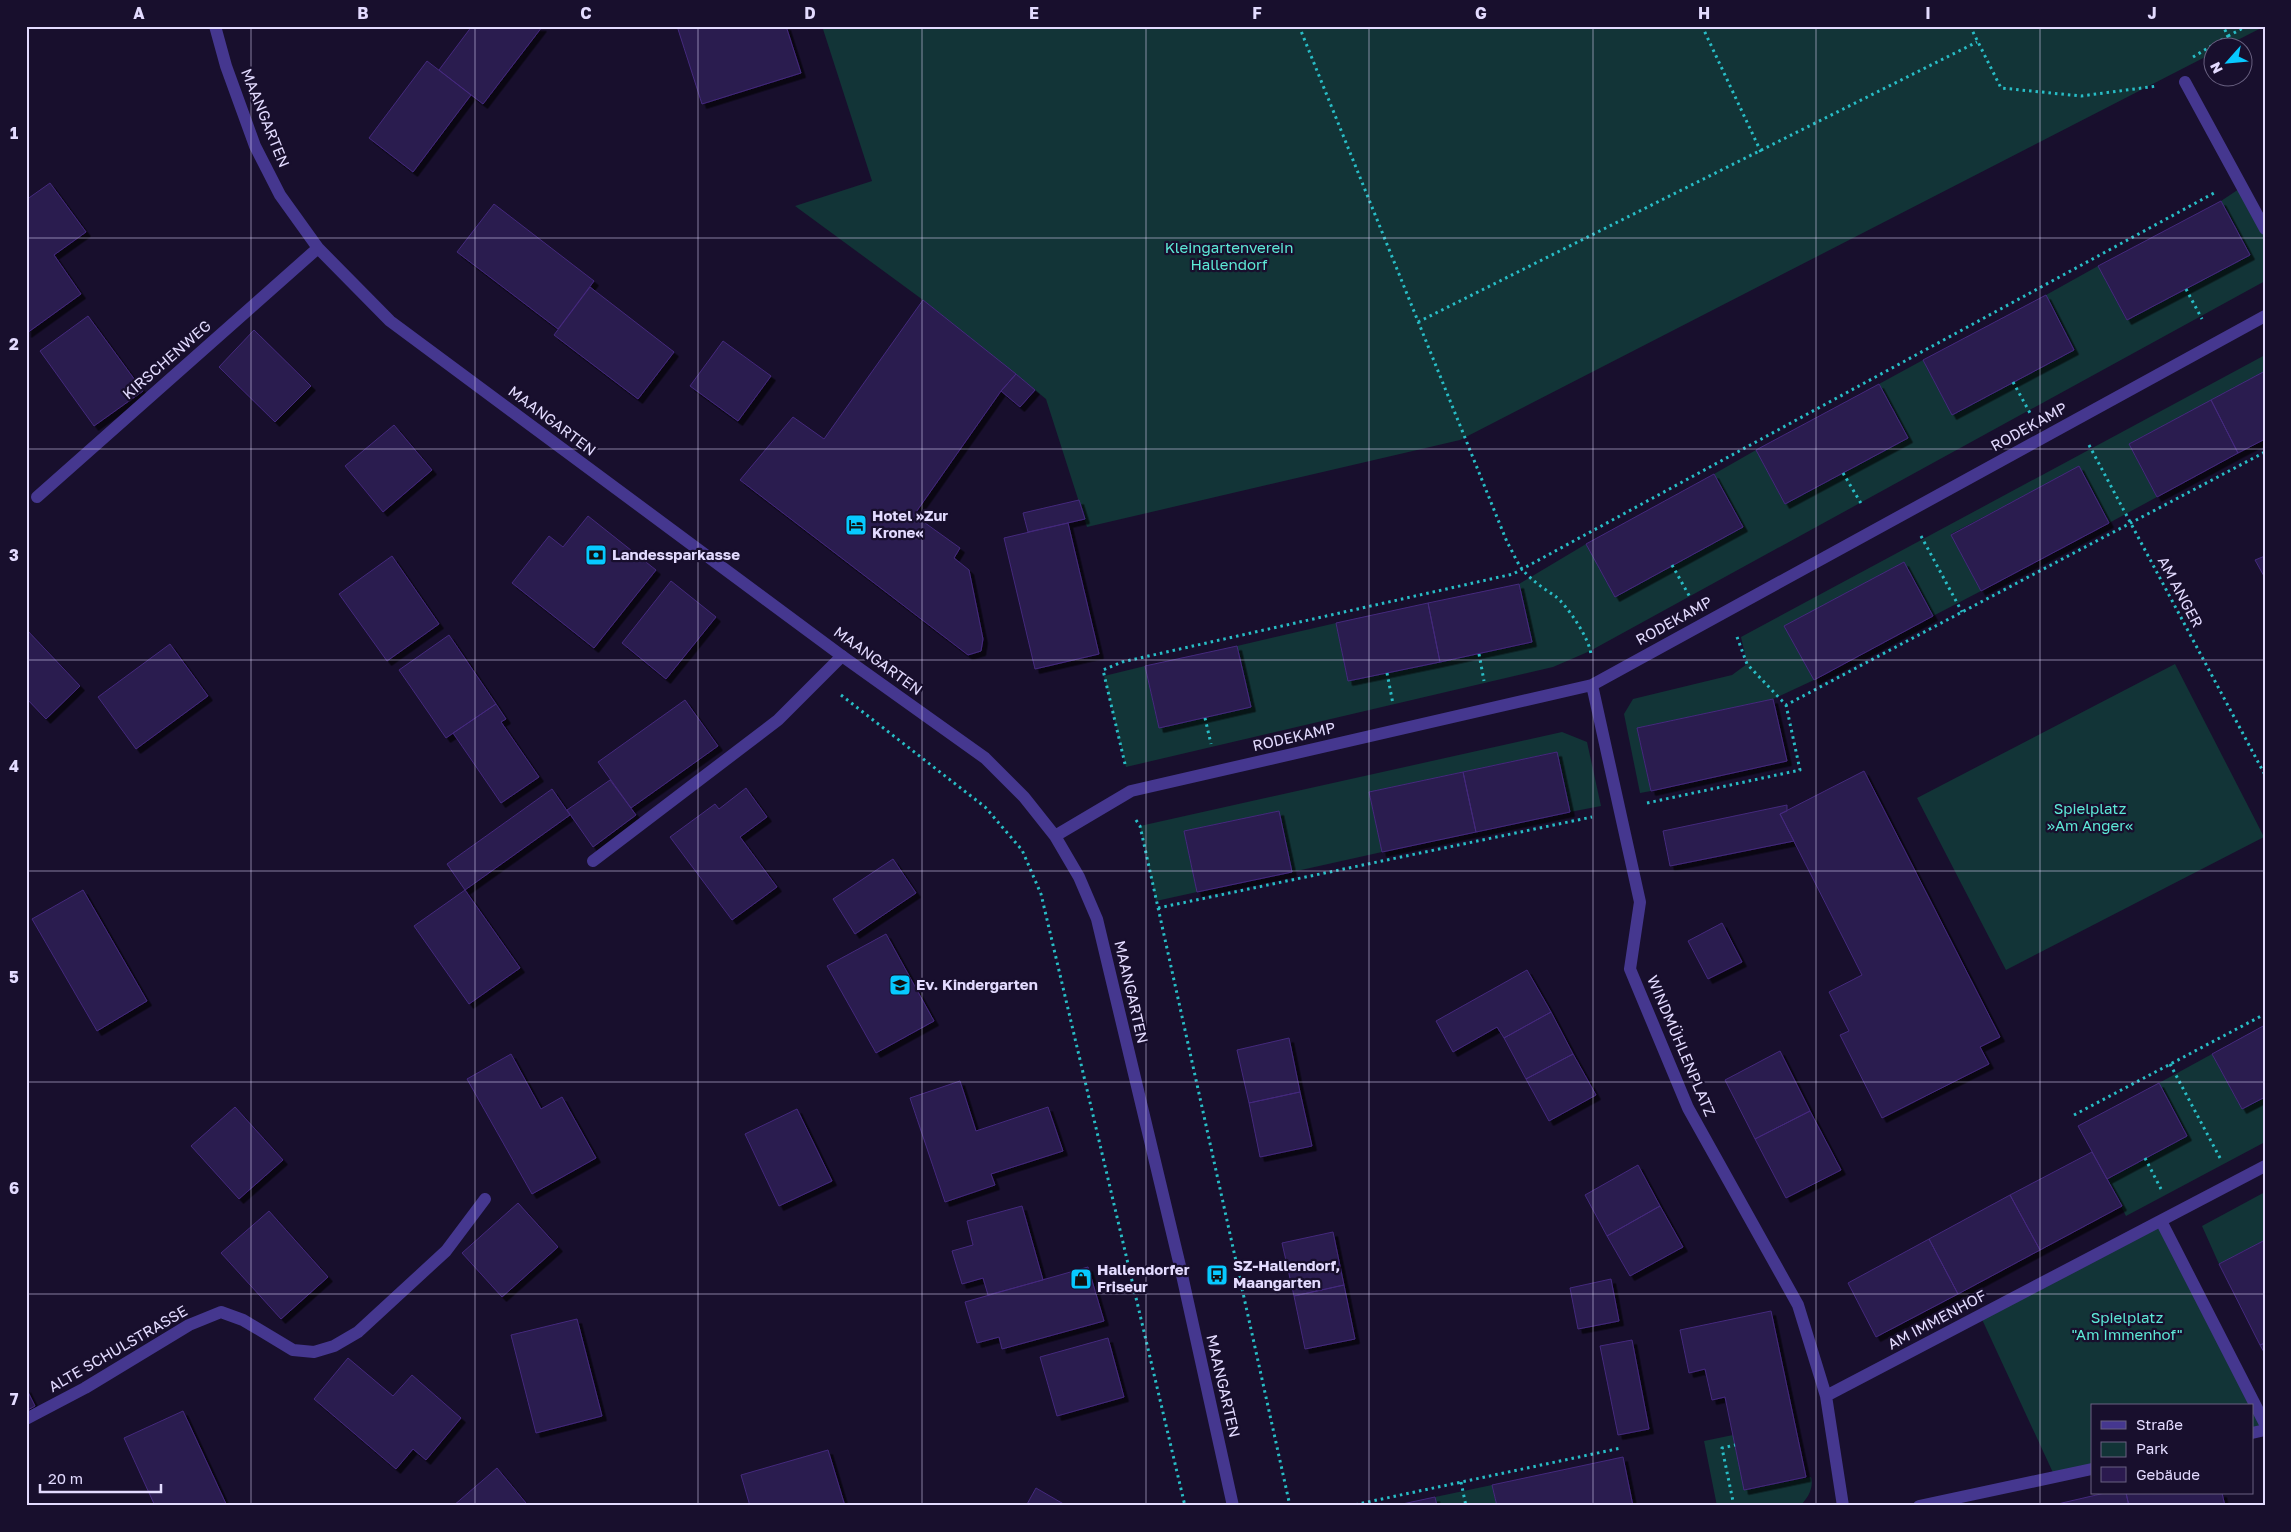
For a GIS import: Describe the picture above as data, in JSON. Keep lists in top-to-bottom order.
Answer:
{
  "streets": {
    "street": [
      "MAANGARTEN",
      "KIRSCHENWEG",
      "RODEKAMP",
      "WINDMÜHLENPLATZ",
      "AM IMMENHOF",
      "ALTE SCHULSTRASSE"
    ],
    "path": ["AM ANGER"]
  },
  "crossings": [
    ["MAANGARTEN", "KIRSCHENWEG"],
    ["MAANGARTEN", "RODEKAMP"],
    ["RODEKAMP", "AM ANGER"],
    ["RODEKAMP", "WINDMÜHLENPLATZ"],
    ["WINDMÜHLENPLATZ", "AM IMMENHOF"]
  ],
  "parks": ["Kleingartenverein Hallendorf", "Spielplatz »Am Anger«", "Spielplatz \"Am Immenhof\""],
  "places": {
    "hotel": ["Hotel »Zur Krone«"],
    "bank": ["Landessparkasse"],
    "school or university": ["Ev. Kindergarten"],
    "bus stop": ["SZ-Hallendorf, Maangarten"],
    "shop": ["Hallendorfer Friseur"]
  },
  "legend": ["Straße", "Park", "Gebäude"],
  "scale_bar": "20 m",
  "north": "bottom left",
  "grid": {
    "columns": [
      "A",
      "B",
      "C",
      "D",
      "E",
      "F",
      "G",
      "H",
      "I",
      "J"
    ],
    "rows": [
      "1",
      "2",
      "3",
      "4",
      "5",
      "6",
      "7"
    ]
  }
}
